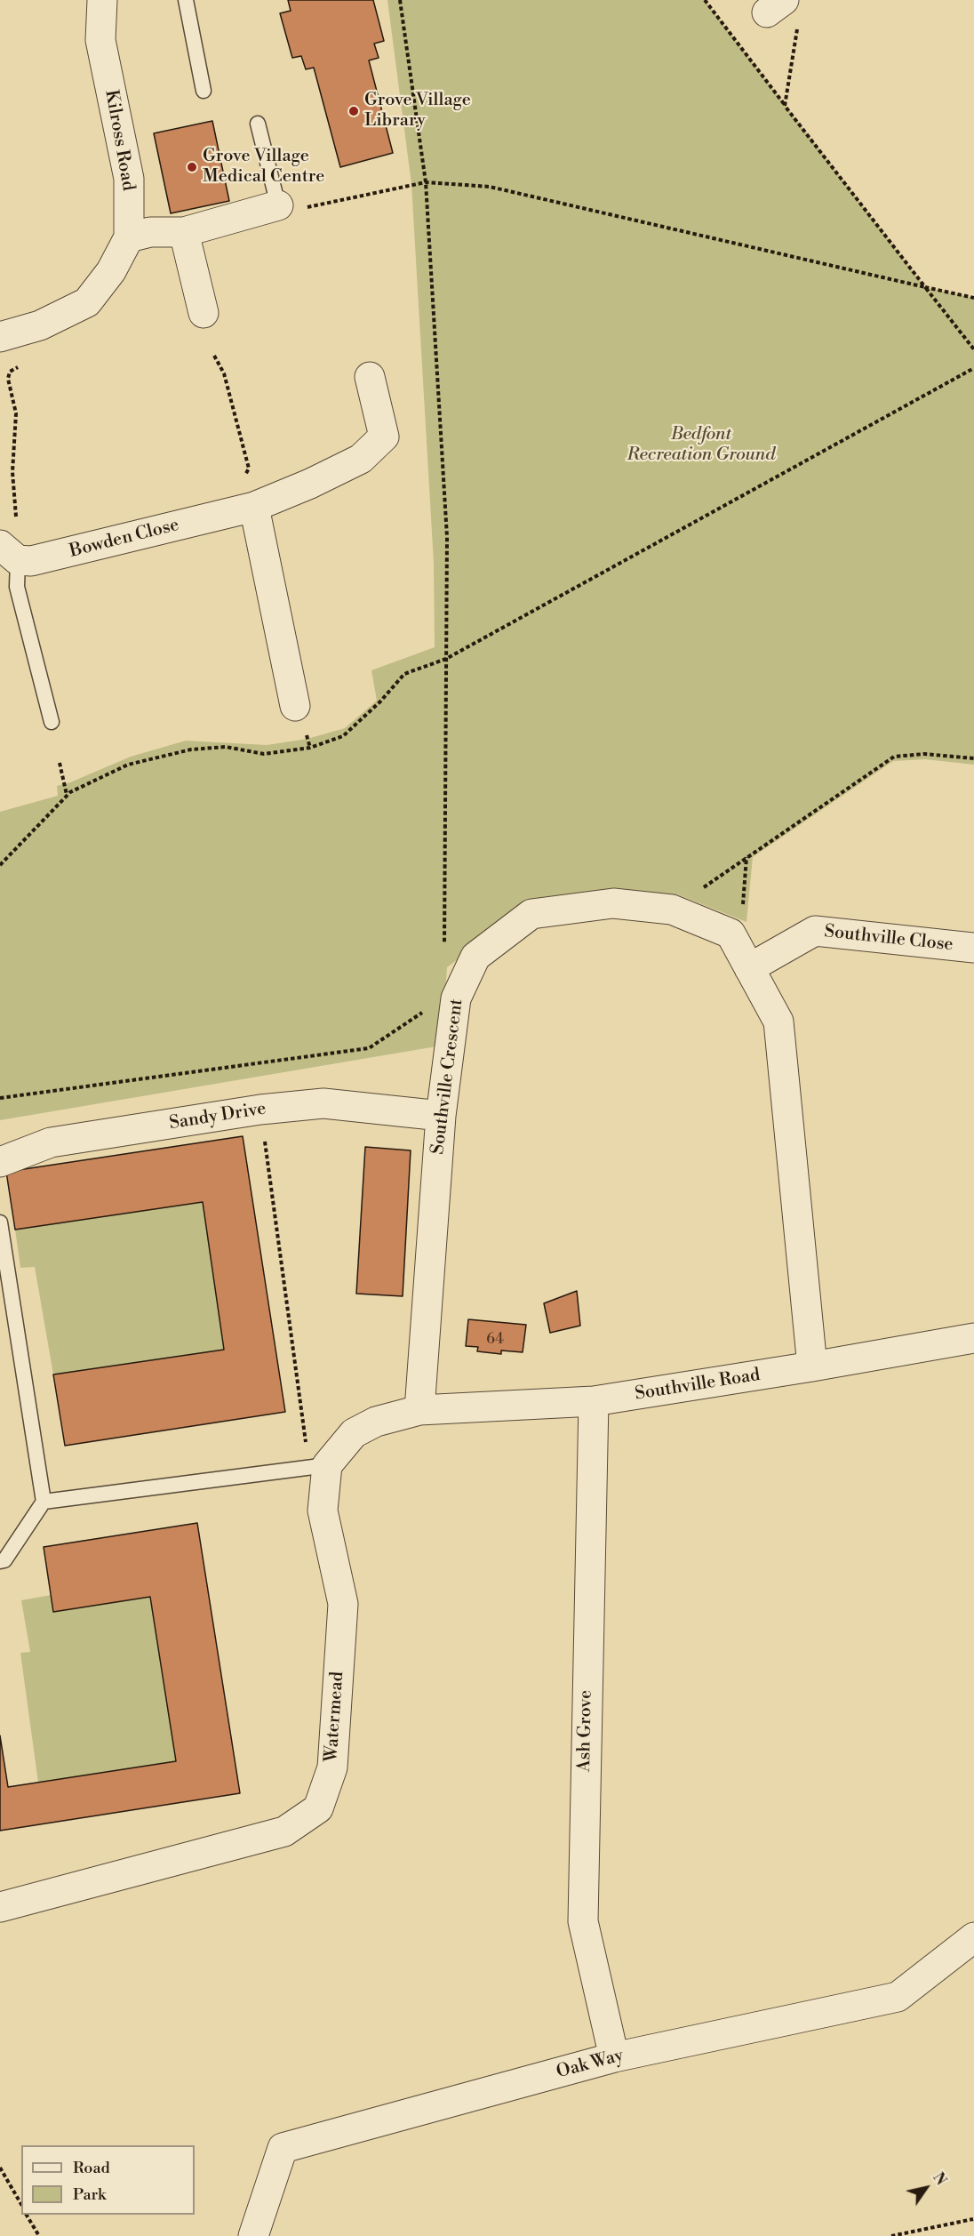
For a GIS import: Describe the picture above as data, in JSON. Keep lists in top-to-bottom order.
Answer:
{
  "streets": {
    "street": [
      "Kilross Road",
      "Bowden Close",
      "Southville Close",
      "Southville Crescent",
      "Sandy Drive",
      "Southville Road",
      "Watermead",
      "Ash Grove",
      "Oak Way"
    ]
  },
  "crossings": [
    ["Southville Crescent", "Sandy Drive"],
    ["Southville Crescent", "Southville Road"],
    ["Southville Road", "Ash Grove"],
    ["Ash Grove", "Oak Way"]
  ],
  "parks": ["Bedfont Recreation Ground"],
  "places": ["Grove Village Library", "Grove Village Medical Centre"],
  "house_numbers": ["64"],
  "legend": ["Road", "Park"],
  "north": "top right"
}
